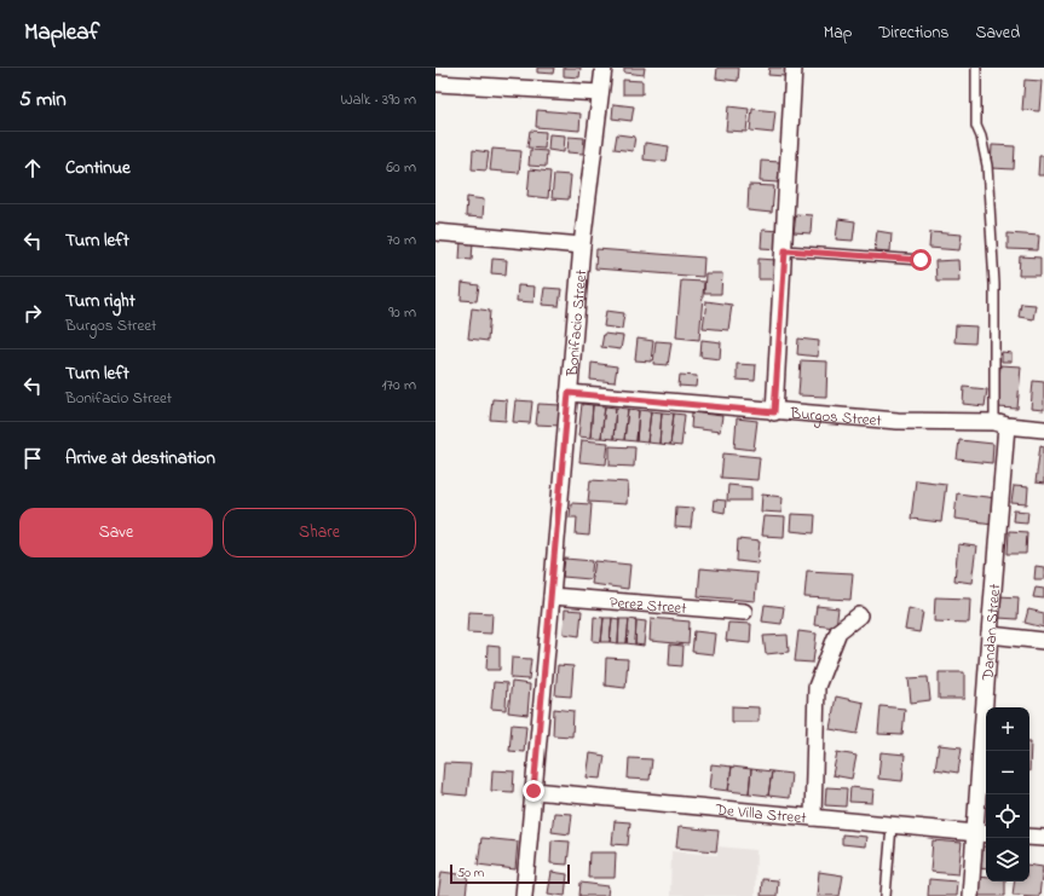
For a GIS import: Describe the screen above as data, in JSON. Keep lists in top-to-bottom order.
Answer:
{
  "streets": {
    "street": [
      "Bonifacio Street",
      "Burgos Street",
      "Perez Street",
      "Dandan Street",
      "De Villa Street"
    ]
  },
  "crossings": [
    ["Bonifacio Street", "Burgos Street"],
    ["Bonifacio Street", "Perez Street"],
    ["Bonifacio Street", "De Villa Street"],
    ["Burgos Street", "Dandan Street"],
    ["Dandan Street", "De Villa Street"]
  ],
  "scale_bar": "50 m",
  "page": {
    "header": "Mapleaf",
    "nav": ["Map", "Directions", "Saved"],
    "heading": ["5 min", "Walk · 390 m"],
    "list": [
      ["Continue", "60 m"],
      ["Turn left", "70 m"],
      ["Turn right", "Burgos Street", "90 m"],
      ["Turn left", "Bonifacio Street", "170 m"],
      "Arrive at destination"
    ],
    "buttons": ["Save", "Share"],
    "map_buttons": ["+", "−"],
    "scale": "50 m"
  }
}
